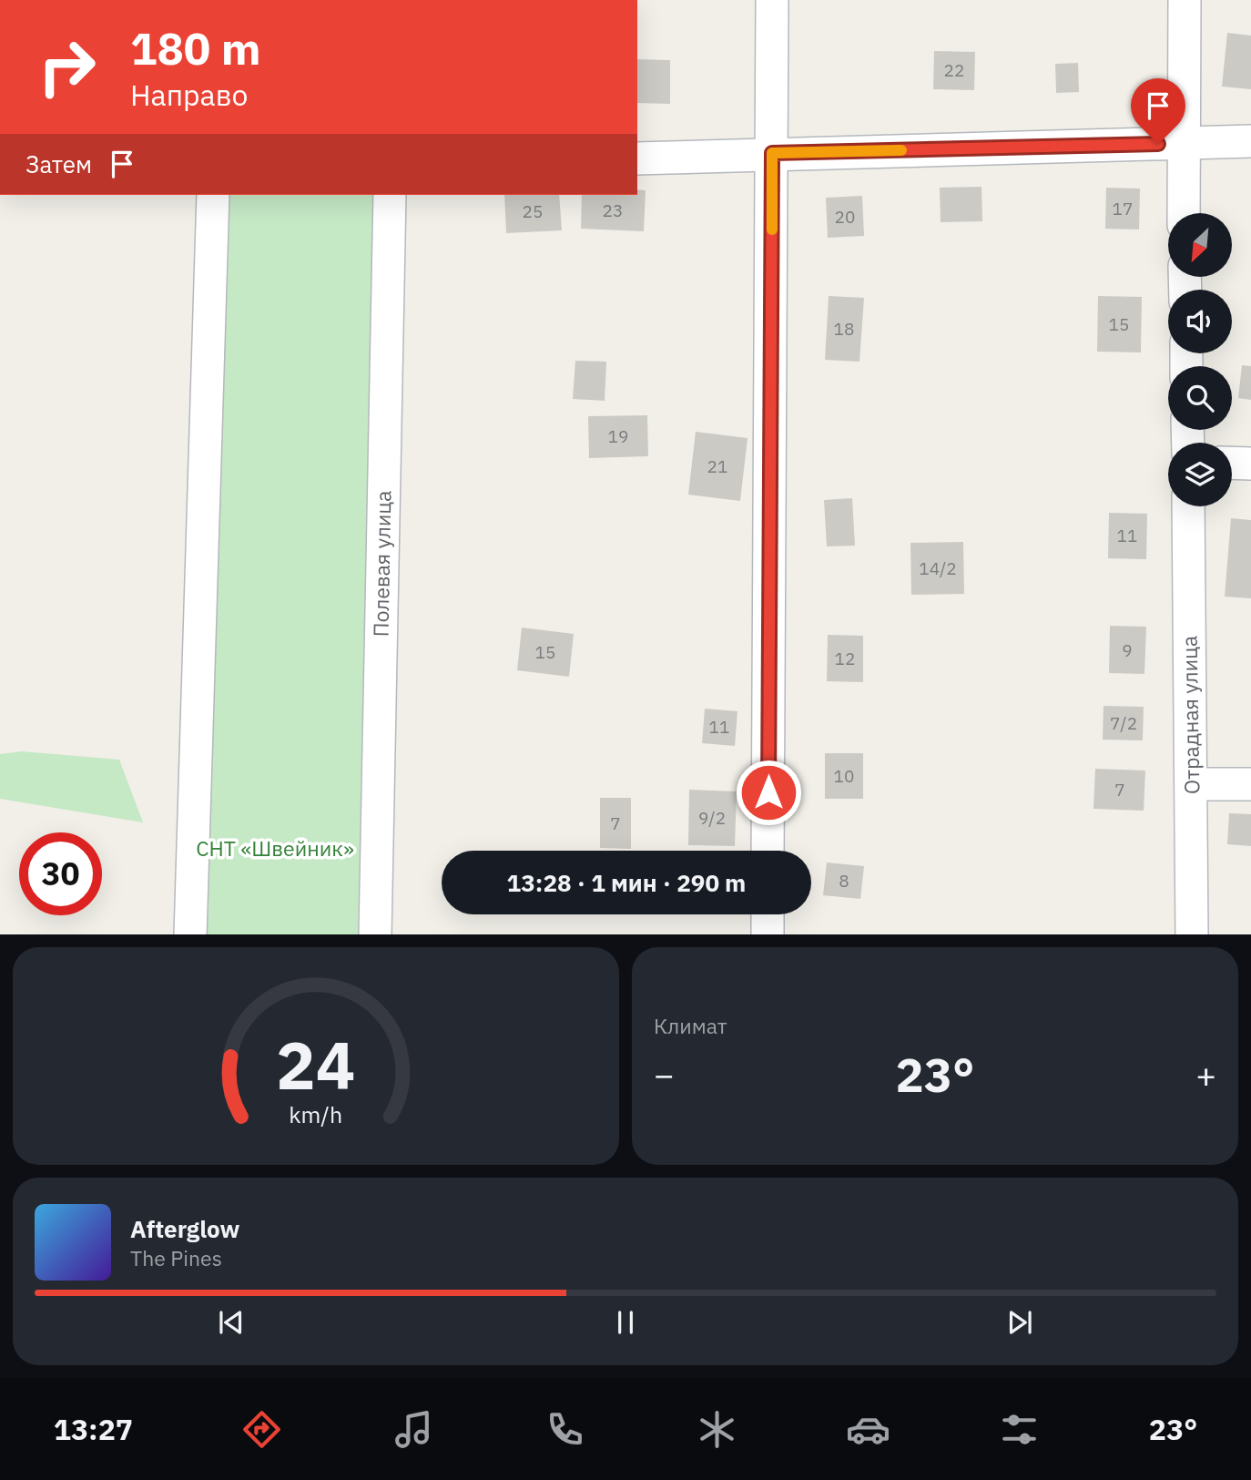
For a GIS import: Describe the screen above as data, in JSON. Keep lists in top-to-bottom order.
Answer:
{
  "streets": {
    "street": ["Полевая улица", "Отрадная улица"]
  },
  "parks": ["СНТ «Швейник»"],
  "house_numbers": [
    "22",
    "17",
    "23",
    "25",
    "20",
    "15",
    "18",
    "19",
    "21",
    "11",
    "14/2",
    "9",
    "15",
    "12",
    "7/2",
    "11",
    "10",
    "7",
    "9/2",
    "7",
    "8"
  ],
  "north": "bottom left",
  "page": {
    "turn": ["180 m", "Направо"],
    "then": "Затем",
    "limit": "30",
    "trip": "13:28 · 1 мин · 290 m",
    "tile": "Климат",
    "heat": ["−", "23°", "+"],
    "song": ["Afterglow", "The Pines"],
    "tabs": ["13:27", "23°"],
    "gauge": ["24", "km/h"]
  }
}
